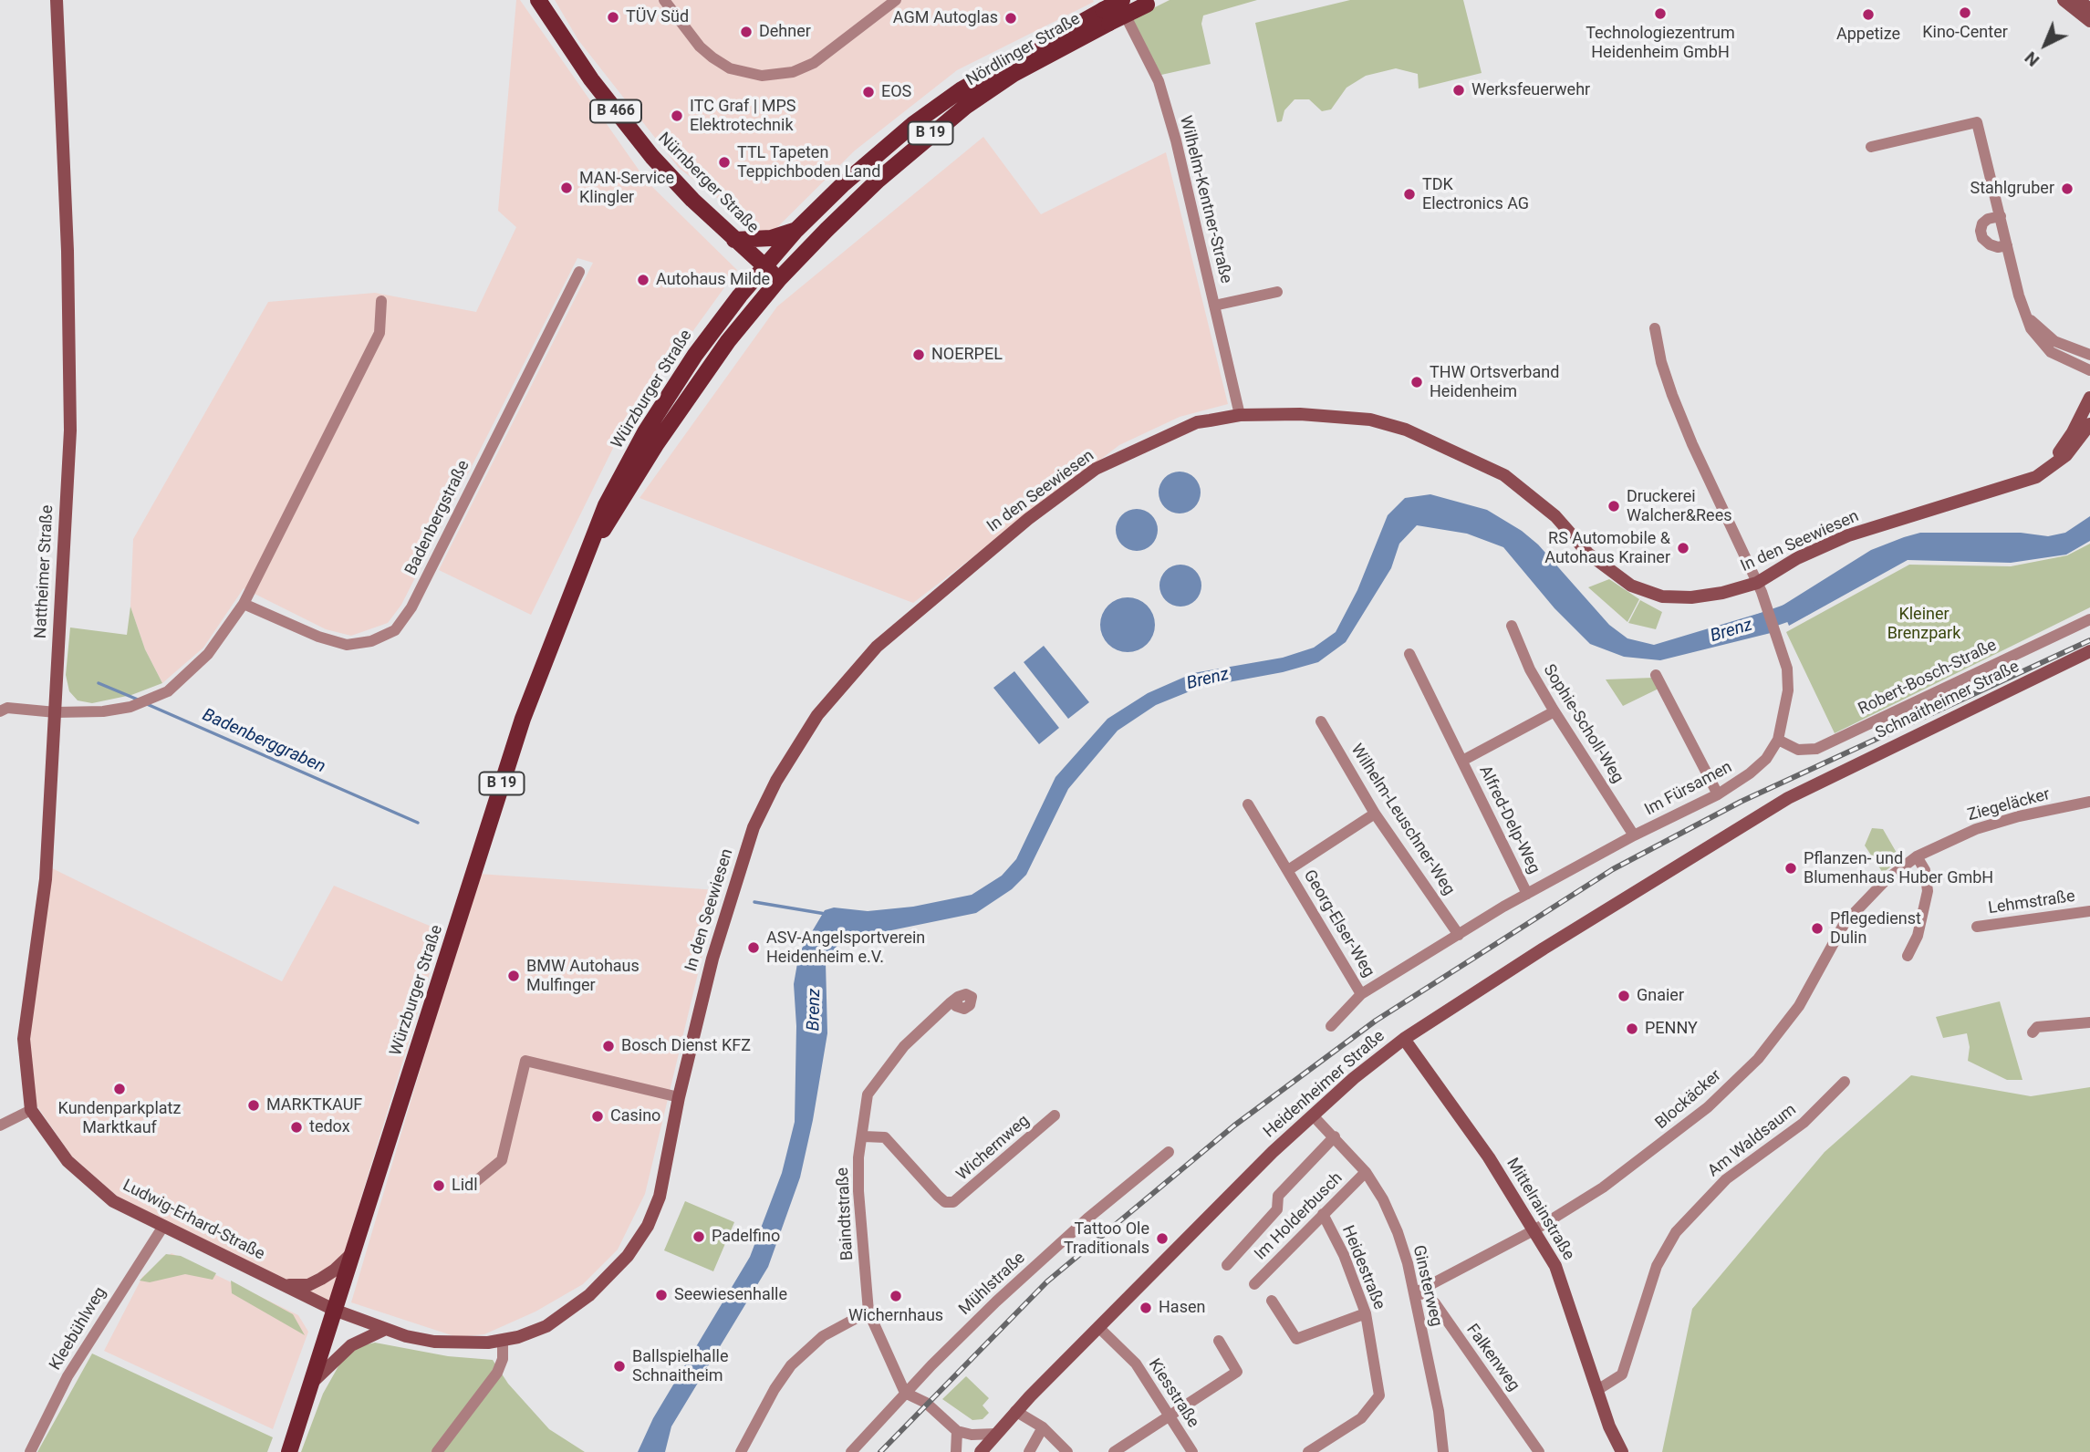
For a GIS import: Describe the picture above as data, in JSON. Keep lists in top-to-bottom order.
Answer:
{
  "streets": {
    "main road": [
      "Nördlinger Straße",
      "B 466",
      "B 19",
      "Nürnberger Straße",
      "Würzburger Straße"
    ],
    "street": [
      "Wilhelm-Kentner-Straße",
      "In den Seewiesen",
      "Badenbergstraße",
      "Nattheimer Straße",
      "Robert-Bosch-Straße",
      "Schnaitheimer Straße",
      "Sophie-Scholl-Weg",
      "Im Fürsamen",
      "Ziegeläcker",
      "Wilhelm-Leuschner-Weg",
      "Alfred-Delp-Weg",
      "Lehmstraße",
      "Georg-Elser-Weg",
      "Heidenheimer Straße",
      "Blockäcker",
      "Am Waldsaum",
      "Wichernweg",
      "Mittelrainstraße",
      "Baindtstraße",
      "Im Holderbusch",
      "Ludwig-Erhard-Straße",
      "Heidestraße",
      "Mühlstraße",
      "Ginsterweg",
      "Kleebühlweg",
      "Falkenweg",
      "Kiesstraße"
    ]
  },
  "crossings": [
    ["Nördlinger Straße", "B 466"],
    ["Nördlinger Straße", "B 19"],
    ["Nördlinger Straße", "Nürnberger Straße"],
    ["Nördlinger Straße", "Wilhelm-Kentner-Straße"],
    ["Nördlinger Straße", "Würzburger Straße"],
    ["B 466", "Nürnberger Straße"],
    ["B 466", "Würzburger Straße"],
    ["B 19", "Nürnberger Straße"],
    ["Nürnberger Straße", "Würzburger Straße"],
    ["Wilhelm-Kentner-Straße", "In den Seewiesen"],
    ["Würzburger Straße", "In den Seewiesen"],
    ["Würzburger Straße", "Ludwig-Erhard-Straße"],
    ["In den Seewiesen", "Im Fürsamen"],
    ["In den Seewiesen", "Ludwig-Erhard-Straße"],
    ["Nattheimer Straße", "Ludwig-Erhard-Straße"],
    ["Robert-Bosch-Straße", "Im Fürsamen"],
    ["Schnaitheimer Straße", "Heidenheimer Straße"],
    ["Sophie-Scholl-Weg", "Im Fürsamen"],
    ["Sophie-Scholl-Weg", "Alfred-Delp-Weg"],
    ["Im Fürsamen", "Wilhelm-Leuschner-Weg"],
    ["Im Fürsamen", "Alfred-Delp-Weg"],
    ["Im Fürsamen", "Georg-Elser-Weg"],
    ["Ziegeläcker", "Blockäcker"],
    ["Wilhelm-Leuschner-Weg", "Georg-Elser-Weg"],
    ["Heidenheimer Straße", "Mittelrainstraße"],
    ["Heidenheimer Straße", "Ginsterweg"],
    ["Heidenheimer Straße", "Kiesstraße"],
    ["Blockäcker", "Mittelrainstraße"],
    ["Blockäcker", "Ginsterweg"],
    ["Blockäcker", "Falkenweg"],
    ["Am Waldsaum", "Mittelrainstraße"],
    ["Wichernweg", "Baindtstraße"],
    ["Baindtstraße", "Mühlstraße"],
    ["Im Holderbusch", "Heidestraße"],
    ["Im Holderbusch", "Ginsterweg"],
    ["Ludwig-Erhard-Straße", "Kleebühlweg"],
    ["Ginsterweg", "Falkenweg"]
  ],
  "water": ["Brenz", "Badenberggraben"],
  "parks": ["Kleiner Brenzpark"],
  "places": [
    "Kino-Center",
    "Technologiezentrum Heidenheim GmbH",
    "Appetize",
    "TÜV Süd",
    "AGM Autoglas",
    "Dehner",
    "Werksfeuerwehr",
    "EOS",
    "ITC Graf | MPS Elektrotechnik",
    "TTL Tapeten Teppichboden Land",
    "MAN-Service Klingler",
    "Stahlgruber",
    "TDK Electronics AG",
    "Autohaus Milde",
    "NOERPEL",
    "THW Ortsverband Heidenheim",
    "Druckerei Walcher&Rees",
    "RS Automobile & Autohaus Krainer",
    "Pflanzen- und Blumenhaus Huber GmbH",
    "Pflegedienst Dulin",
    "ASV-Angelsportverein Heidenheim e.V.",
    "BMW Autohaus Mulfinger",
    "Gnaier",
    "PENNY",
    "Bosch Dienst KFZ",
    "Kundenparkplatz Marktkauf",
    "MARKTKAUF",
    "Casino",
    "tedox",
    "Lidl",
    "Padelfino",
    "Tattoo Ole Traditionals",
    "Seewiesenhalle",
    "Wichernhaus",
    "Hasen",
    "Ballspielhalle Schnaitheim"
  ],
  "north": "bottom left"
}
